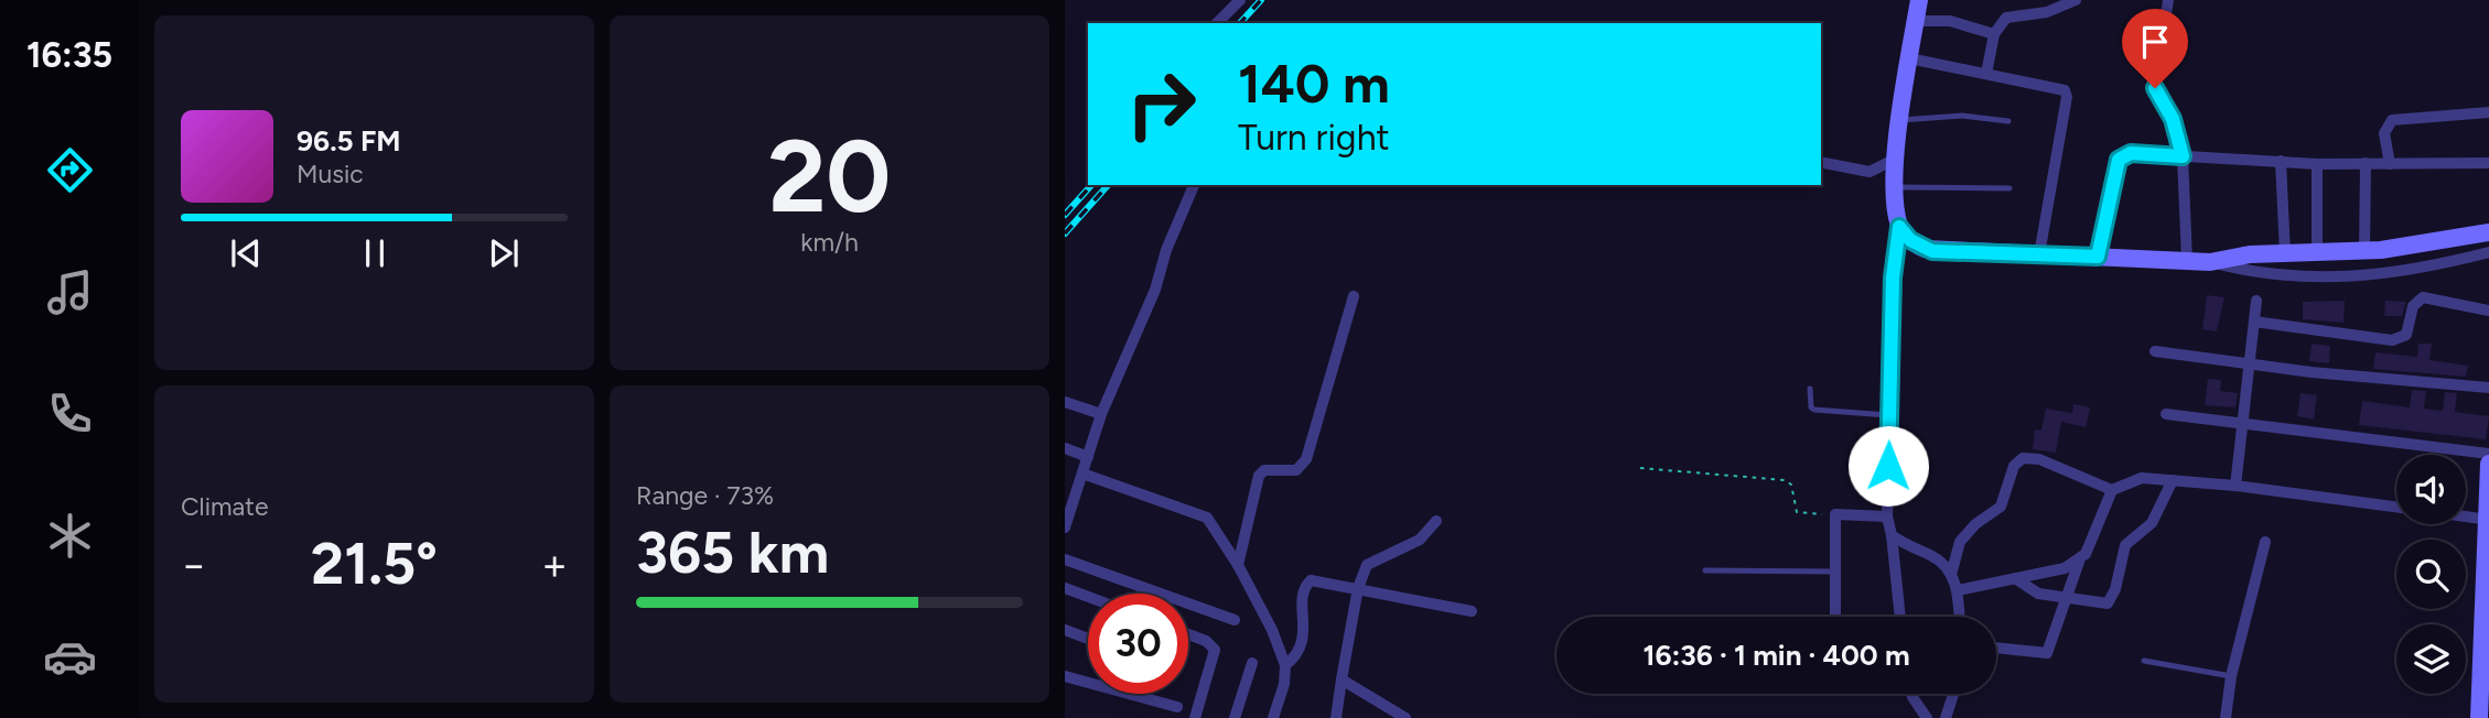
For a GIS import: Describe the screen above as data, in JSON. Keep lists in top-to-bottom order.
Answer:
{
  "page": {
    "tabs": "16:35",
    "tile": [
      ["20", "km/h"],
      "Climate",
      ["Range · 73%", "365 km"]
    ],
    "turn": ["140 m", "Turn right"],
    "song": ["96.5 FM", "Music"],
    "heat": ["−", "21.5°", "+"],
    "limit": "30",
    "trip": "16:36 · 1 min · 400 m"
  }
}
